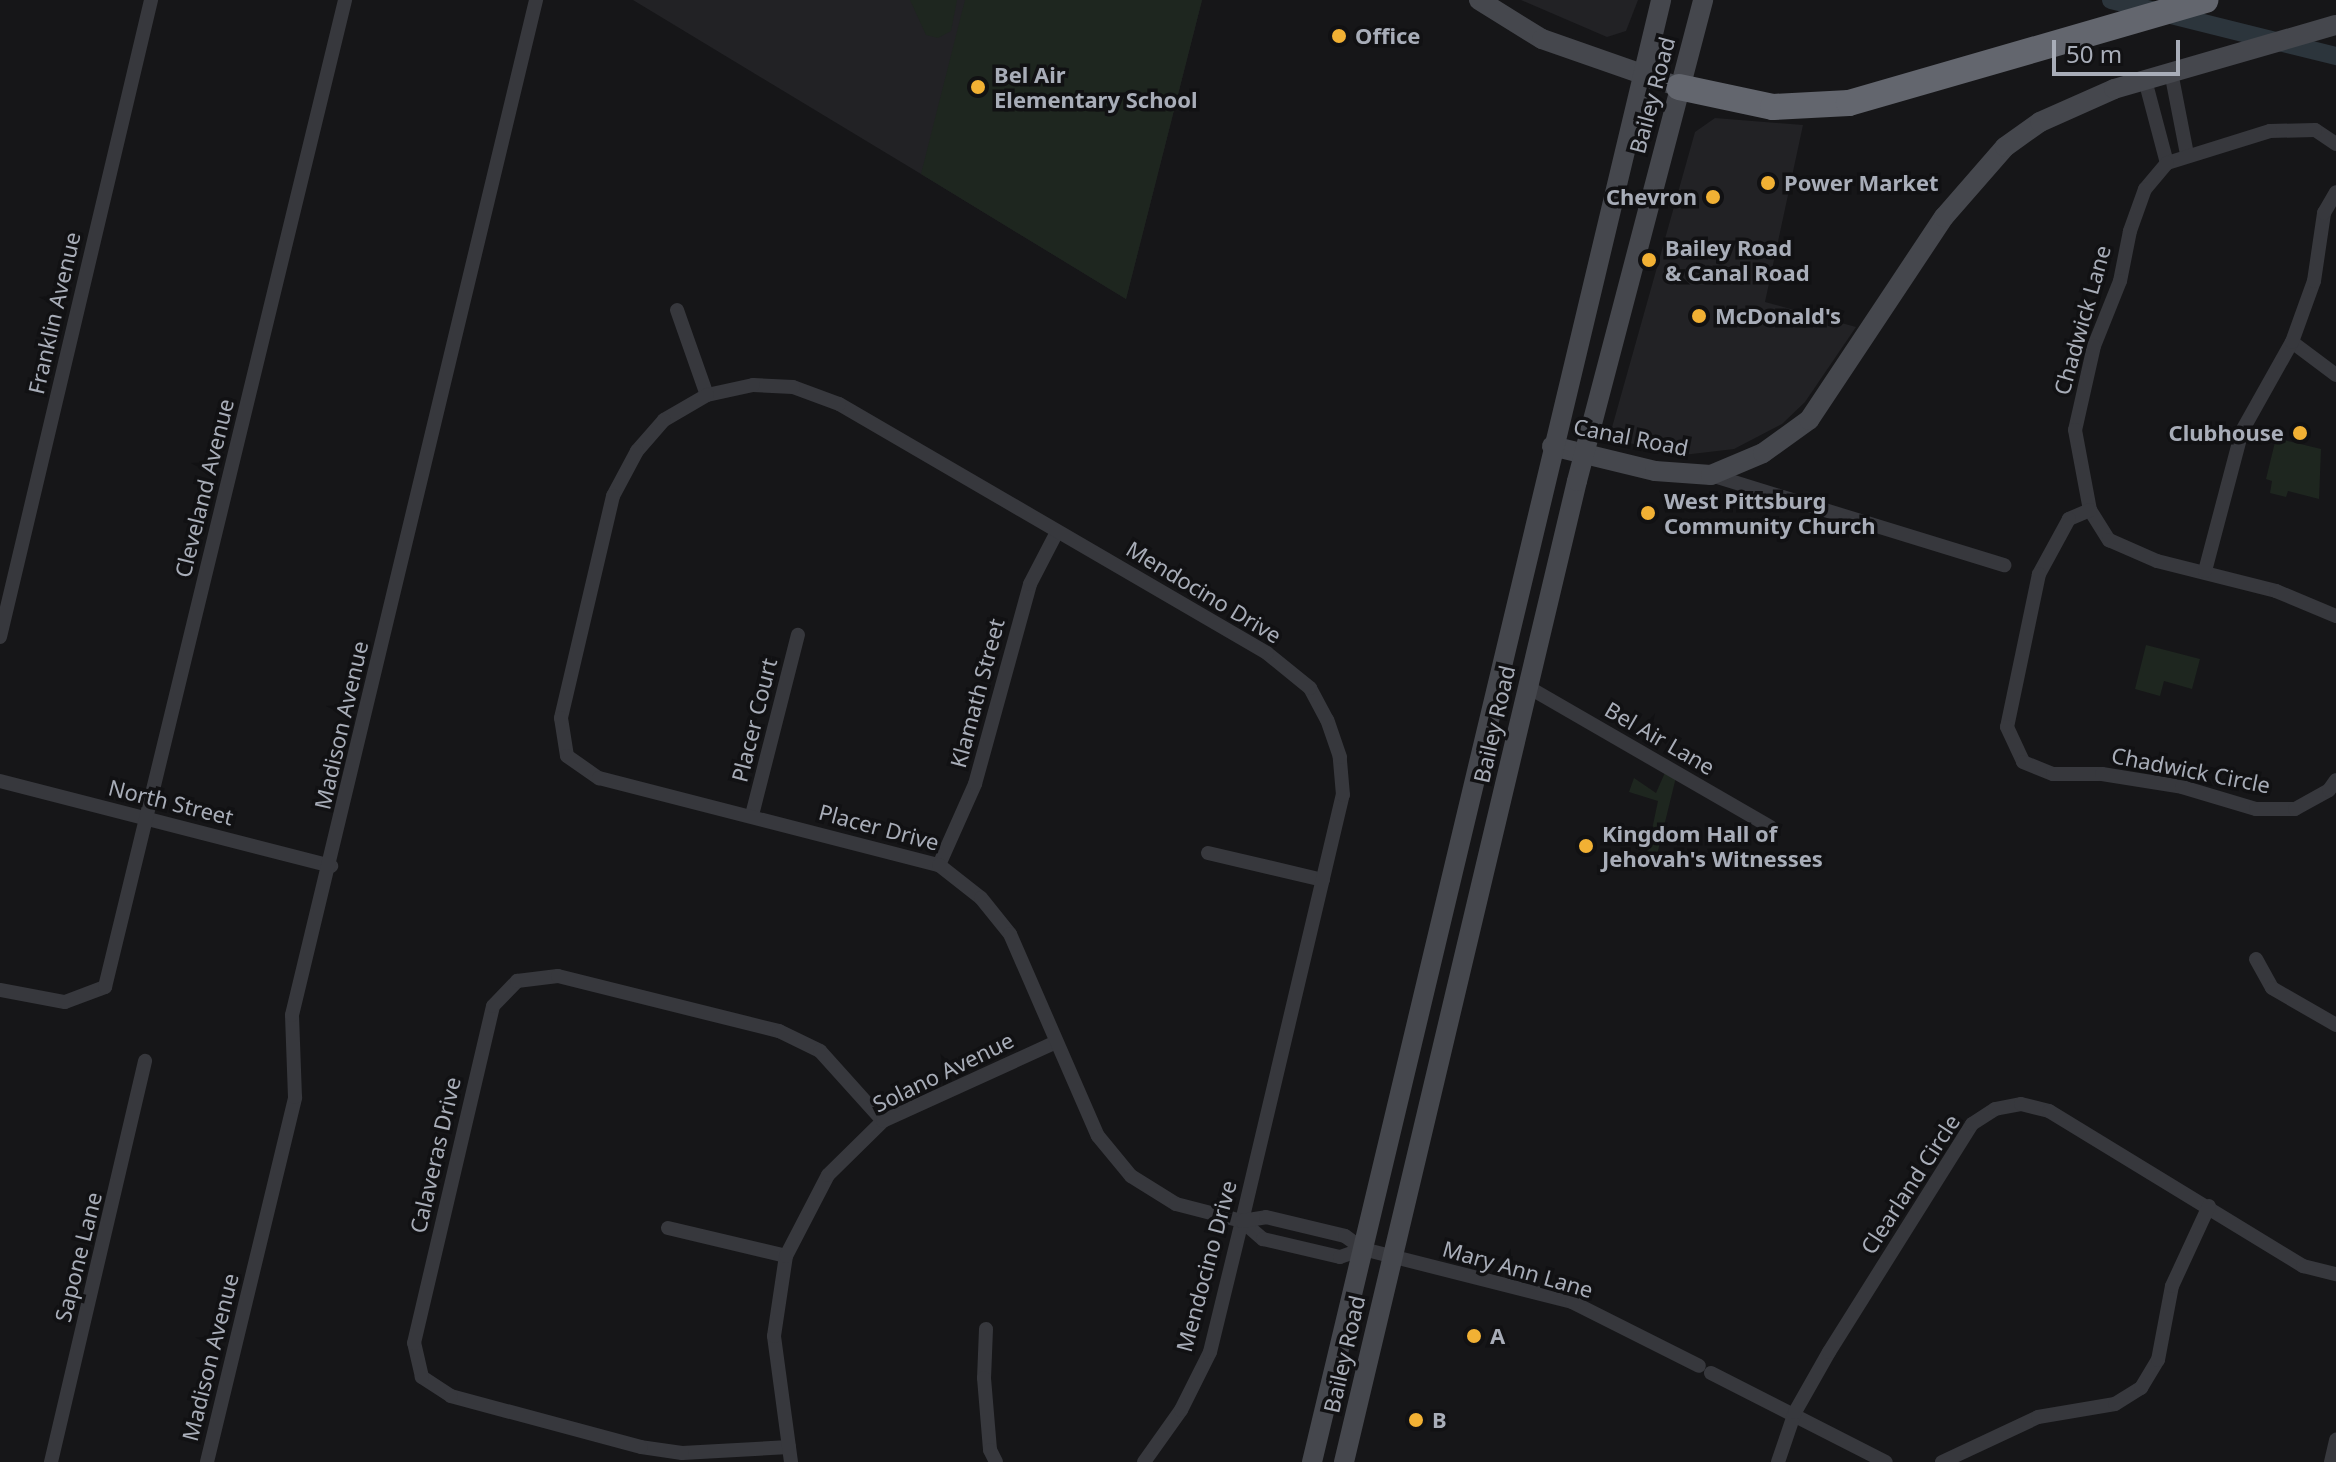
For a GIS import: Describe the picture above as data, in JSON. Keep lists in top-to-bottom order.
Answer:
{
  "streets": {
    "main road": ["Bailey Road", "Canal Road"],
    "street": [
      "Franklin Avenue",
      "Chadwick Lane",
      "Cleveland Avenue",
      "Mendocino Drive",
      "Klamath Street",
      "Placer Court",
      "Madison Avenue",
      "Bel Air Lane",
      "Chadwick Circle",
      "North Street",
      "Placer Drive",
      "Solano Avenue",
      "Calaveras Drive",
      "Clearland Circle",
      "Sapone Lane",
      "Mary Ann Lane"
    ]
  },
  "crossings": [
    ["Bailey Road", "Canal Road"],
    ["Bailey Road", "Bel Air Lane"],
    ["Bailey Road", "Placer Drive"],
    ["Bailey Road", "Mary Ann Lane"],
    ["Chadwick Lane", "Chadwick Circle"],
    ["Cleveland Avenue", "North Street"],
    ["Mendocino Drive", "Klamath Street"],
    ["Mendocino Drive", "Placer Drive"],
    ["Klamath Street", "Placer Drive"],
    ["Placer Court", "Placer Drive"],
    ["Madison Avenue", "North Street"],
    ["Placer Drive", "Solano Avenue"],
    ["Placer Drive", "Mary Ann Lane"],
    ["Solano Avenue", "Calaveras Drive"],
    ["Clearland Circle", "Mary Ann Lane"]
  ],
  "places": [
    "Office",
    "Bel Air Elementary School",
    "Power Market",
    "Chevron",
    "Bailey Road & Canal Road",
    "McDonald's",
    "Clubhouse",
    "West Pittsburg Community Church",
    "Kingdom Hall of Jehovah's Witnesses",
    "A",
    "B"
  ],
  "scale_bar": "50 m"
}
